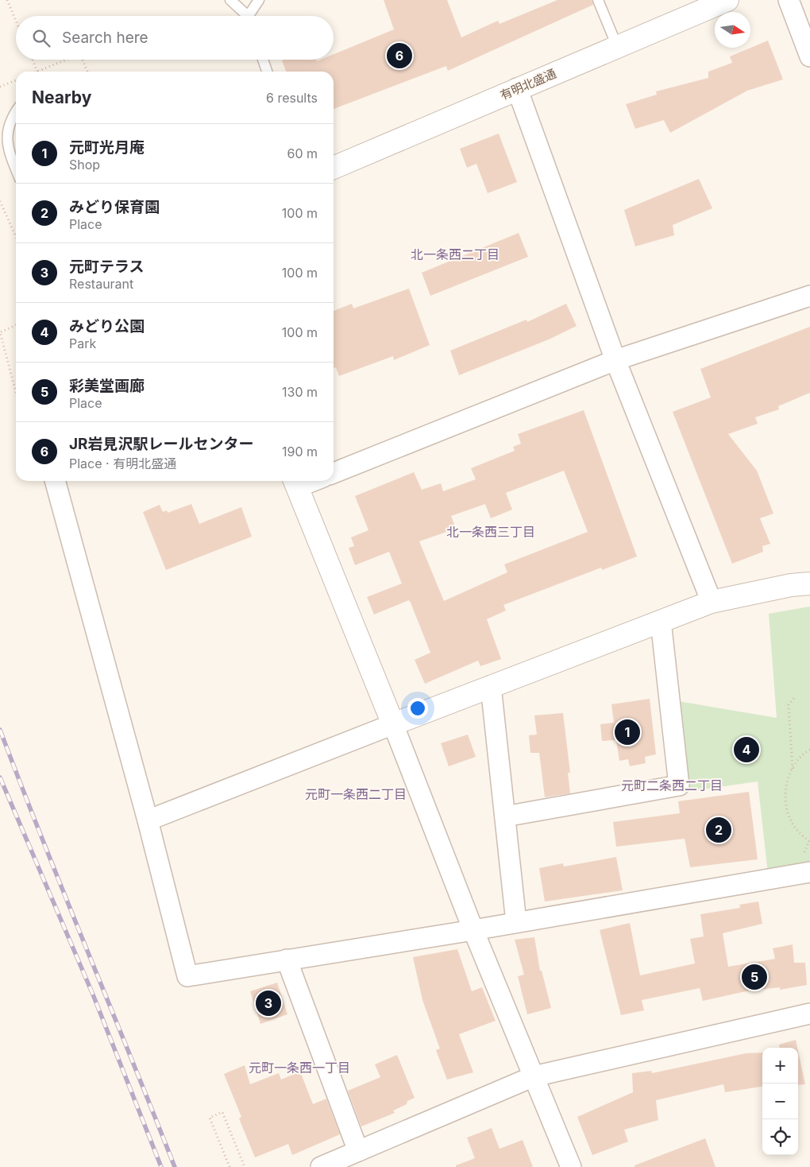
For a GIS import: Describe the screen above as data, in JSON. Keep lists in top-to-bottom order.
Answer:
{
  "streets": {
    "street": ["有明北盛通"]
  },
  "districts": [
    "北一条西二丁目",
    "北一条西三丁目",
    "元町二条西二丁目",
    "元町一条西二丁目",
    "元町一条西一丁目"
  ],
  "north": "right",
  "page": {
    "search": "Search here",
    "pins": [
      "6",
      "1",
      "4",
      "2",
      "5",
      "3"
    ],
    "heading": ["Nearby", "6 results"],
    "list": [
      {
        "mark": "1",
        "name": "元町光月庵",
        "note": "Shop",
        "value": "60 m"
      },
      {
        "mark": "2",
        "name": "みどり保育園",
        "note": "Place",
        "value": "100 m"
      },
      {
        "mark": "3",
        "name": "元町テラス",
        "note": "Restaurant",
        "value": "100 m"
      },
      {
        "mark": "4",
        "name": "みどり公園",
        "note": "Park",
        "value": "100 m"
      },
      {
        "mark": "5",
        "name": "彩美堂画廊",
        "note": "Place",
        "value": "130 m"
      },
      {
        "mark": "6",
        "name": "JR岩見沢駅レールセンター",
        "note": "Place · 有明北盛通",
        "value": "190 m"
      }
    ],
    "map_buttons": ["+", "−"]
  }
}
